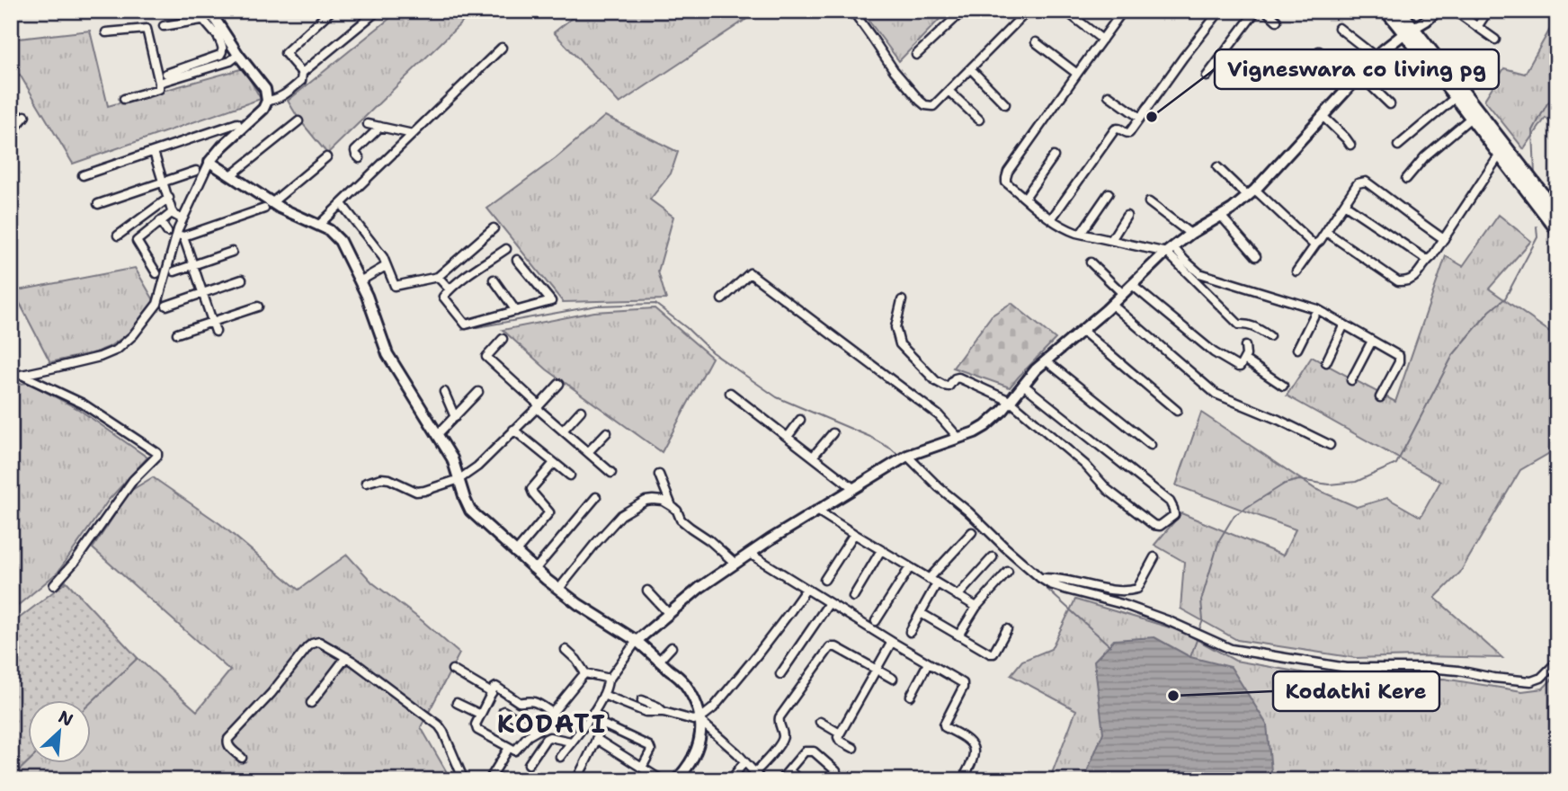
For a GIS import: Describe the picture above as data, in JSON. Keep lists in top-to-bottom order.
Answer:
{
  "districts": ["KODATI"],
  "places": ["Vigneswara co living pg", "Kodathi Kere"],
  "north": "top right"
}
